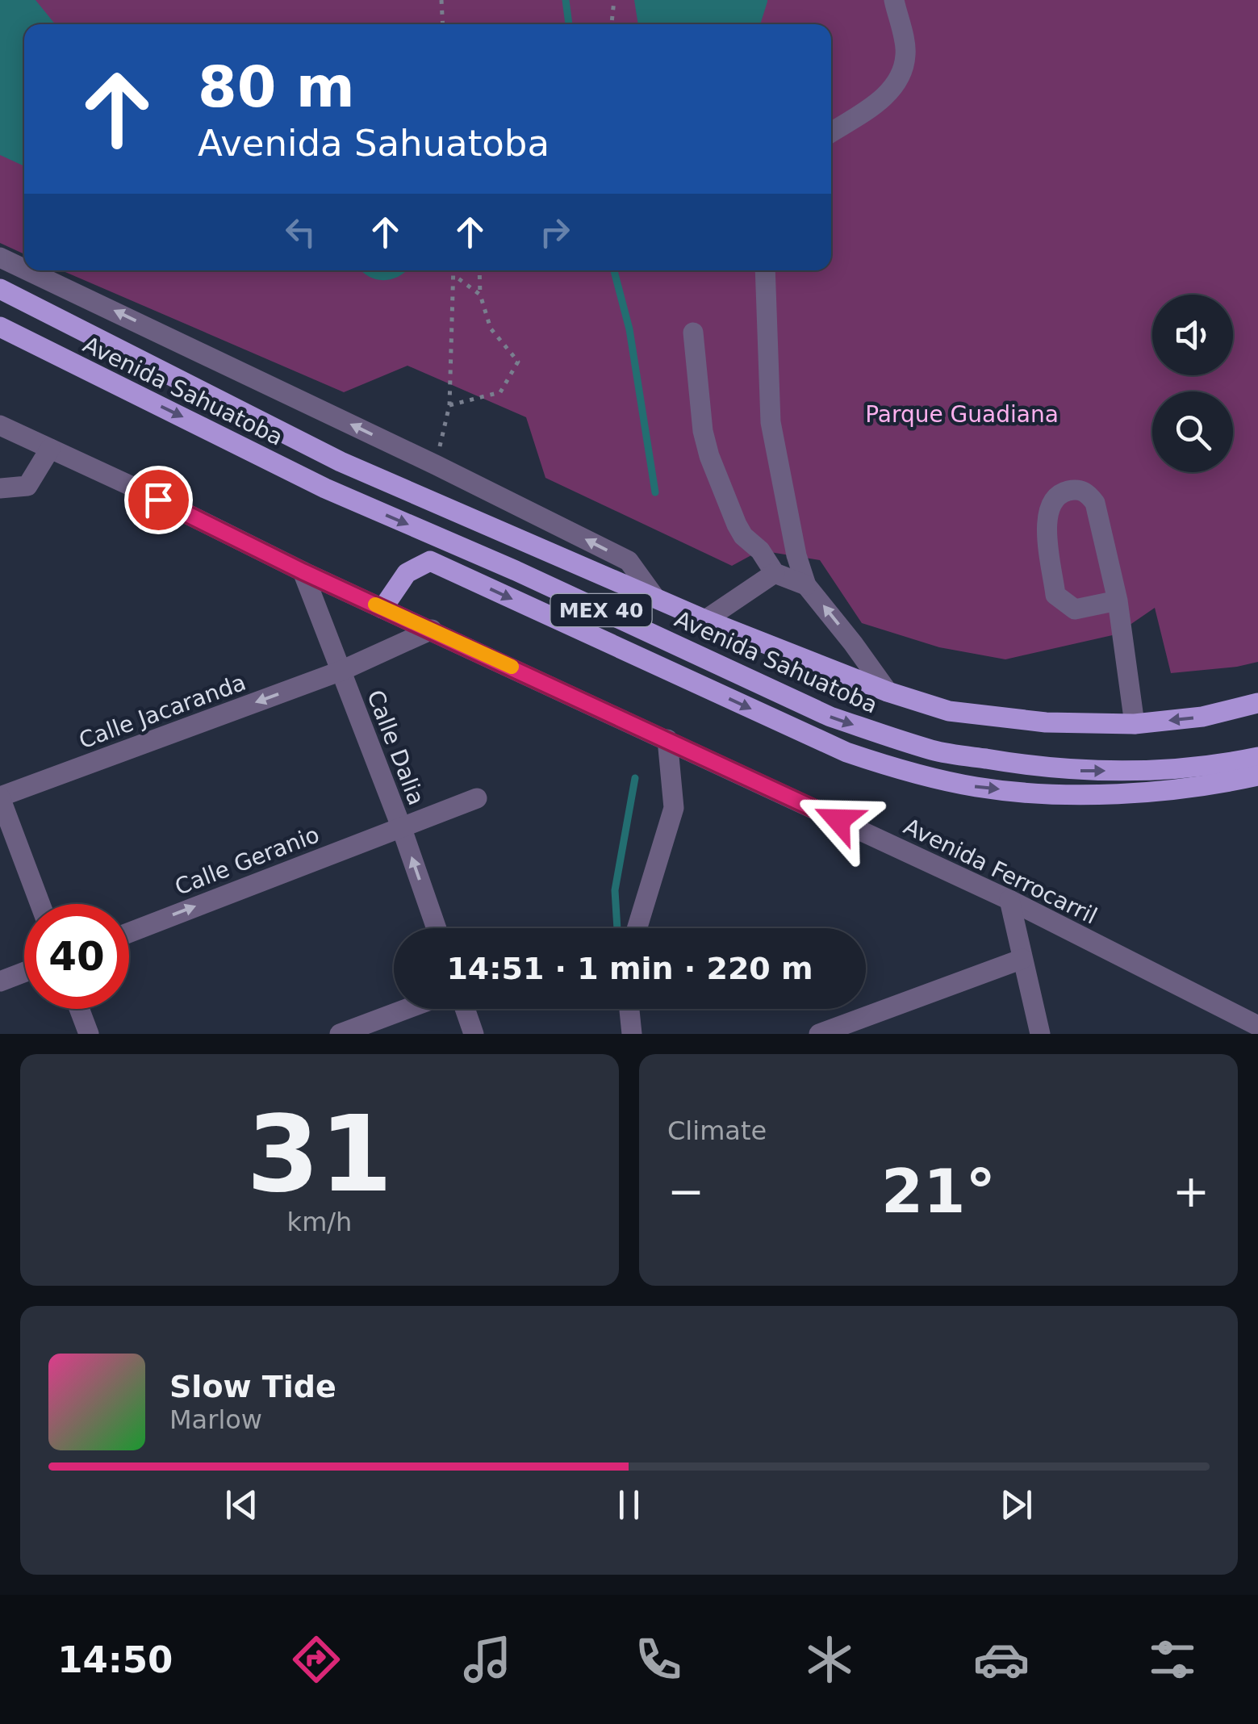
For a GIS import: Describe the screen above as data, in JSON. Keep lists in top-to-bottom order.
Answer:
{
  "streets": {
    "main road": ["Avenida Sahuatoba", "MEX 40"],
    "street": [
      "Calle Jacaranda",
      "Calle Dalia",
      "Calle Geranio",
      "Avenida Ferrocarril"
    ]
  },
  "crossings": [
    ["Calle Jacaranda", "Calle Dalia"],
    ["Calle Jacaranda", "Avenida Ferrocarril"],
    ["Calle Dalia", "Calle Geranio"]
  ],
  "one_way": ["Calle Jacaranda", "Calle Geranio"],
  "parks": ["Parque Guadiana"],
  "page": {
    "turn": ["80 m", "Avenida Sahuatoba"],
    "limit": "40",
    "trip": "14:51 · 1 min · 220 m",
    "tile": [
      ["31", "km/h"],
      "Climate"
    ],
    "heat": ["−", "21°", "+"],
    "song": ["Slow Tide", "Marlow"],
    "tabs": "14:50"
  }
}
